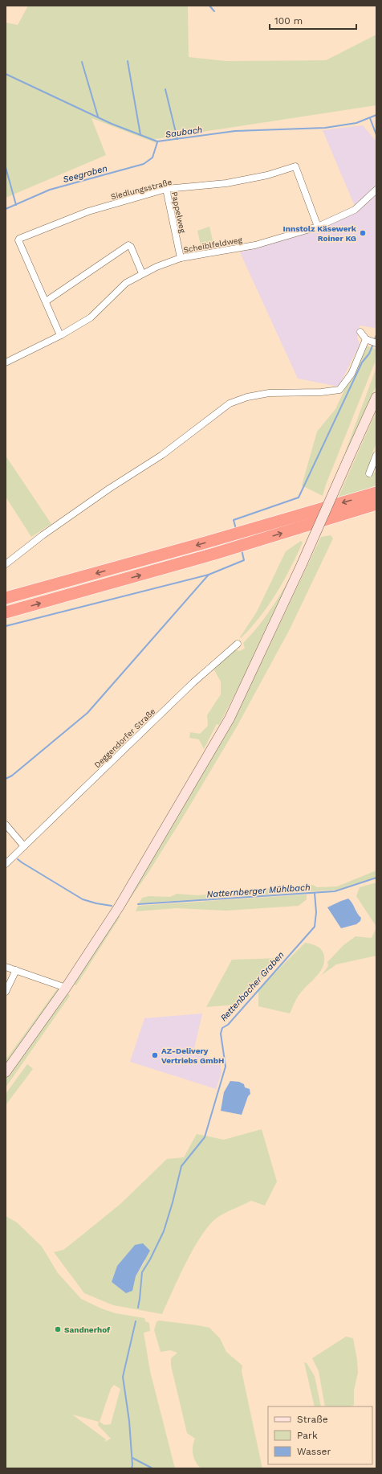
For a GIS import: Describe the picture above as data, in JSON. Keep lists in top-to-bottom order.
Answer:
{
  "streets": {
    "street": [
      "Siedlungsstraße",
      "Pappelweg",
      "Scheiblfeldweg",
      "Deggendorfer Straße"
    ]
  },
  "crossings": [
    ["Siedlungsstraße", "Pappelweg"],
    ["Siedlungsstraße", "Scheiblfeldweg"],
    ["Pappelweg", "Scheiblfeldweg"]
  ],
  "water": [
    "Saubach",
    "Seegraben",
    "Natternberger Mühlbach",
    "Rettenbacher Graben"
  ],
  "places": ["Innstolz Käsewerk Roiner KG", "AZ-Delivery Vertriebs GmbH", "Sandnerhof"],
  "legend": ["Straße", "Park", "Wasser"],
  "scale_bar": "100 m"
}
